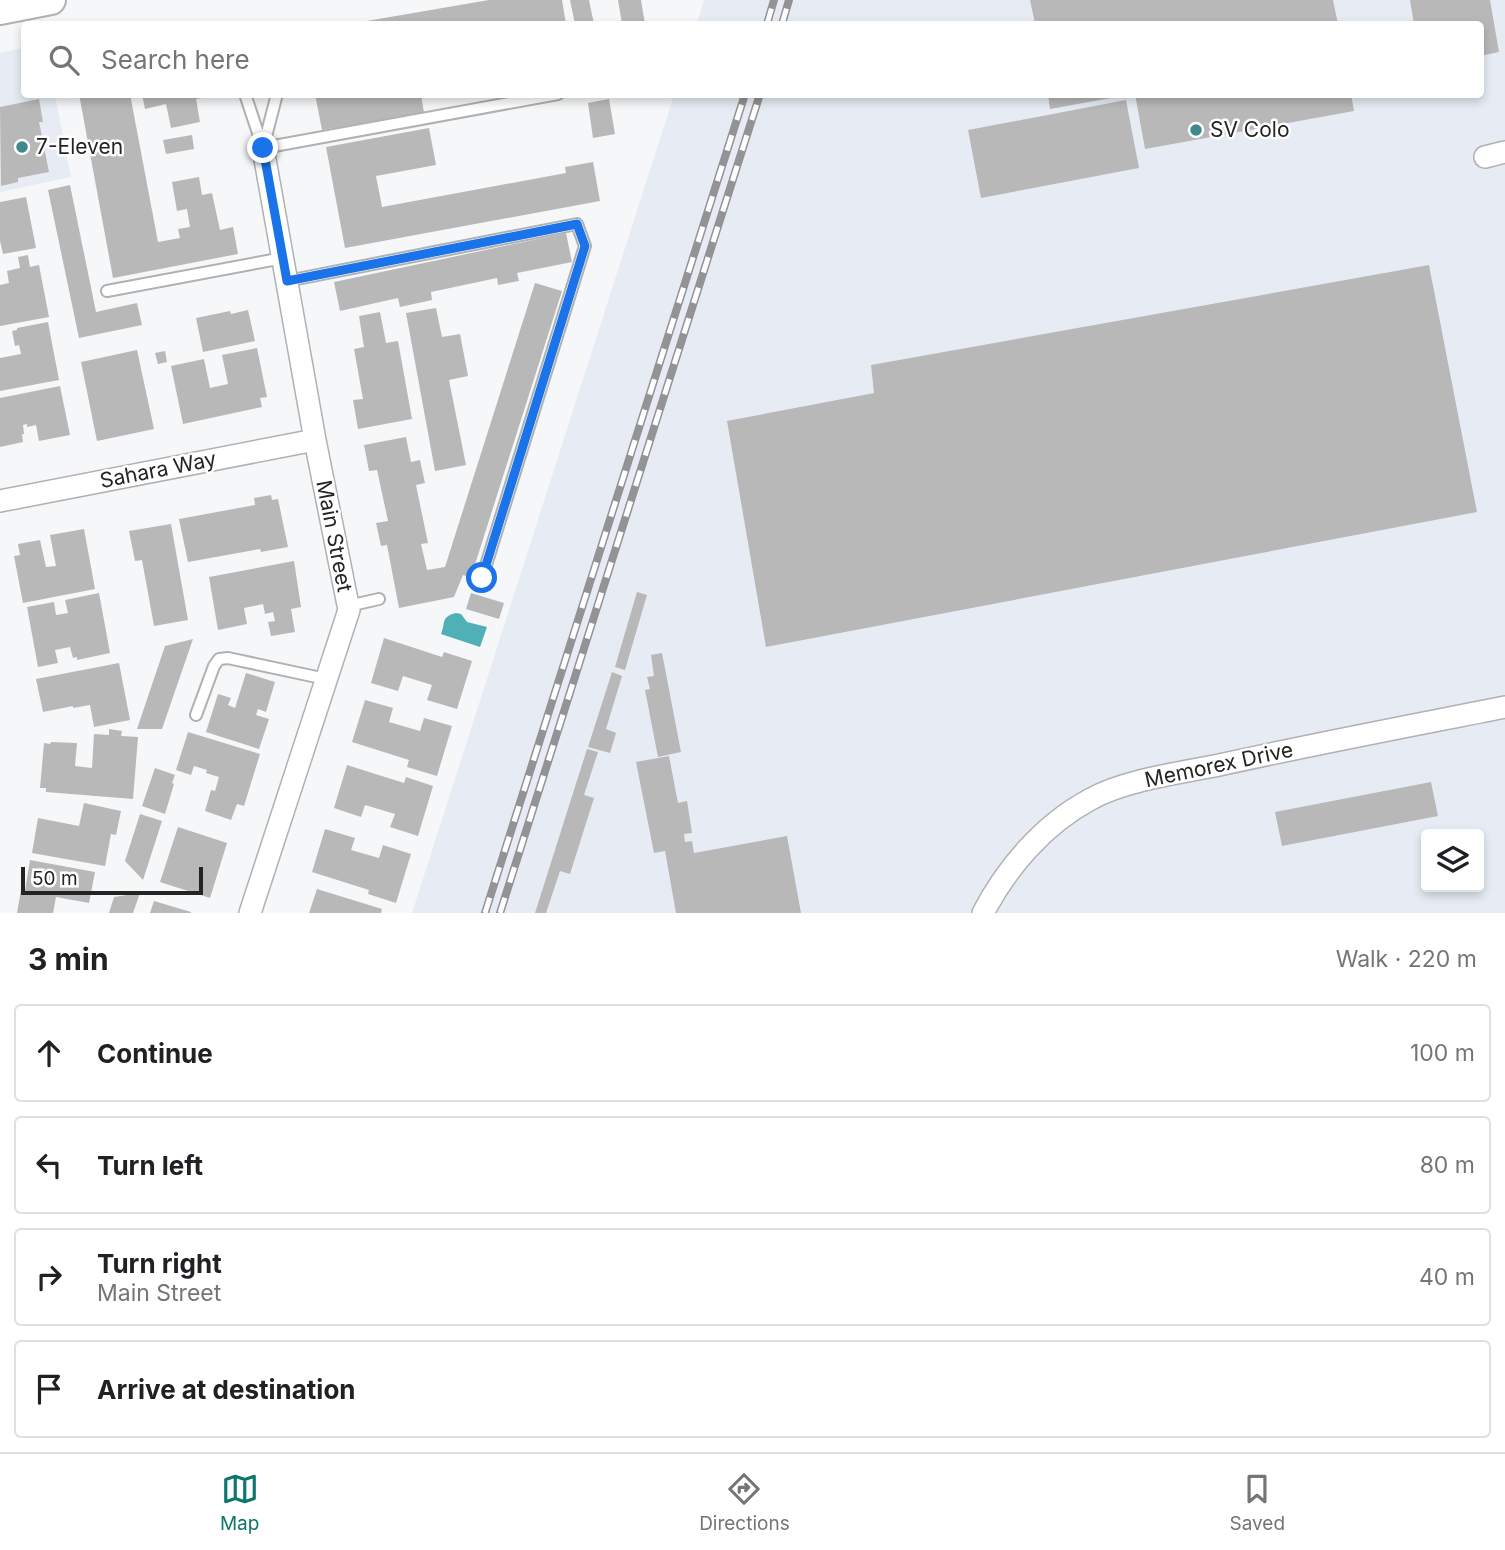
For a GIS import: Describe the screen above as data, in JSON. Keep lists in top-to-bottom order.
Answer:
{
  "streets": {
    "street": ["Sahara Way", "Main Street", "Memorex Drive"]
  },
  "crossings": [
    ["Sahara Way", "Main Street"]
  ],
  "places": ["SV Colo", "7-Eleven"],
  "scale_bar": "50 m",
  "page": {
    "search": "Search here",
    "scale": "50 m",
    "heading": ["3 min", "Walk · 220 m"],
    "list": [
      ["Continue", "100 m"],
      ["Turn left", "80 m"],
      ["Turn right", "Main Street", "40 m"],
      "Arrive at destination"
    ],
    "nav": ["Map", "Directions", "Saved"]
  }
}
